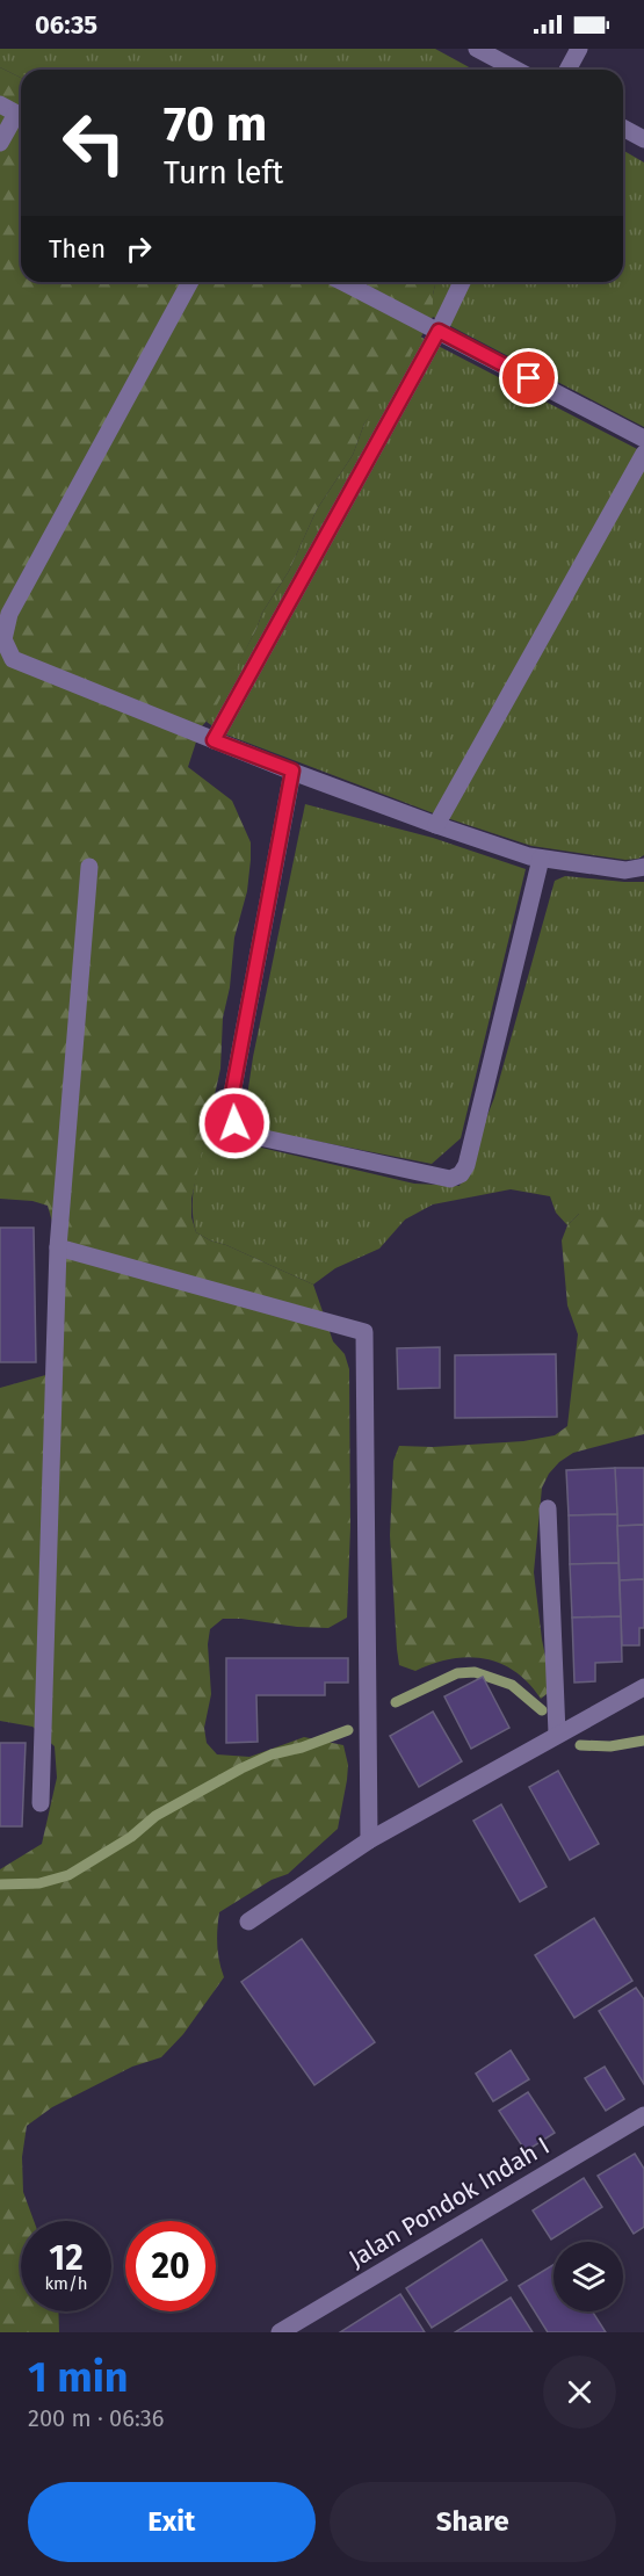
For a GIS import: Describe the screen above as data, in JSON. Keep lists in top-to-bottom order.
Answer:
{
  "streets": {
    "street": ["Jalan Pondok Indah I"]
  },
  "page": {
    "status": "06:35",
    "turn": ["70 m", "Turn left"],
    "then": "Then",
    "speed": "12 km/h",
    "limit": "20",
    "heading": ["1 min", "200 m · 06:36"],
    "buttons": ["Exit", "Share"]
  }
}
